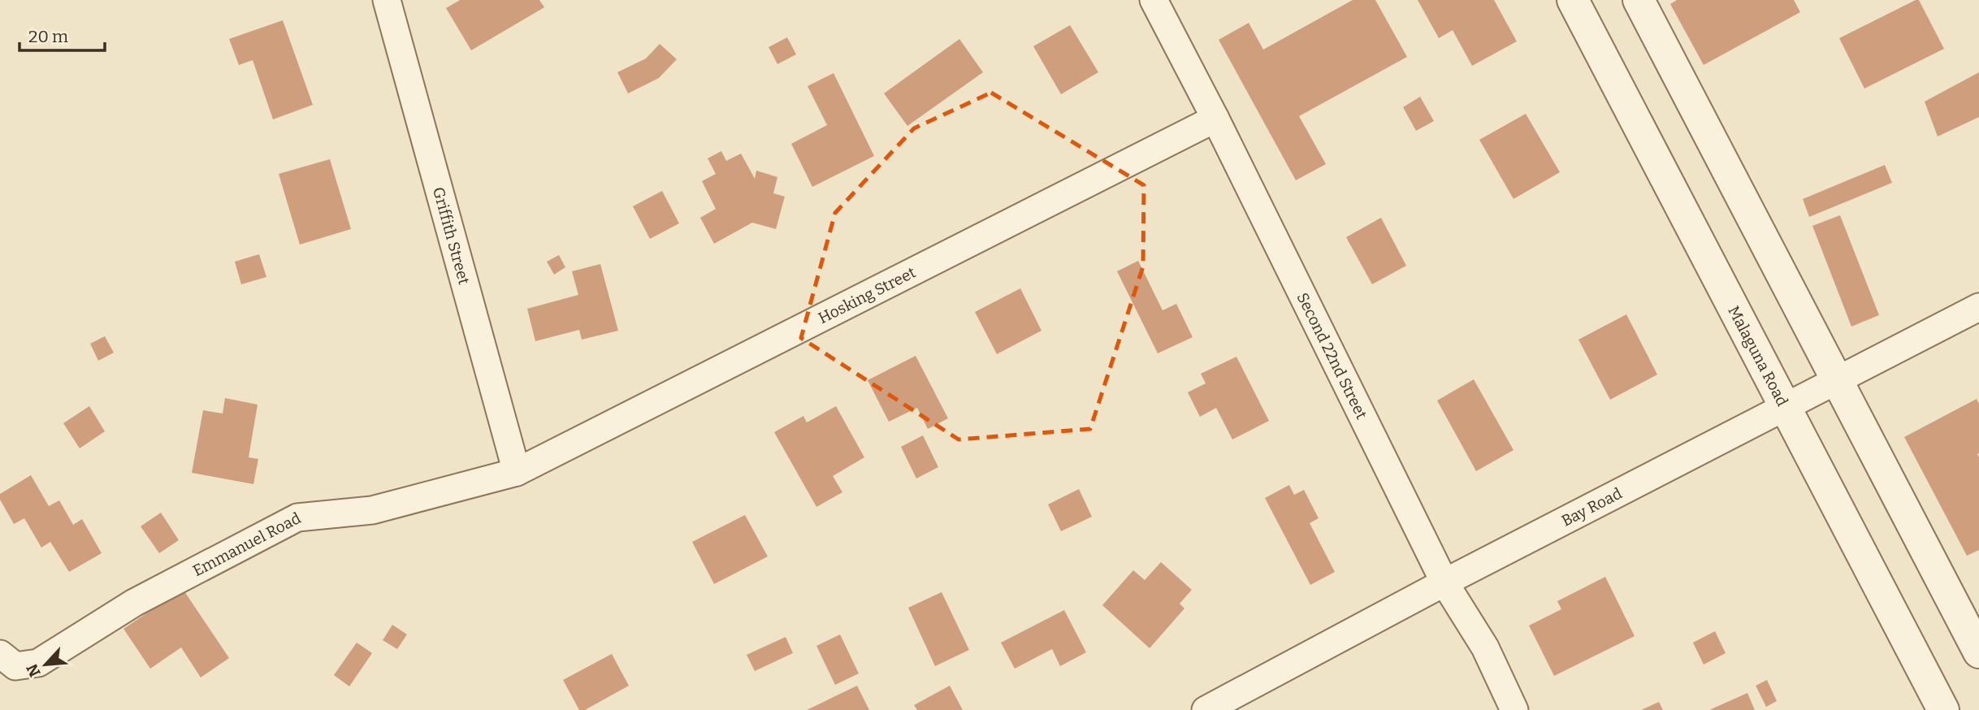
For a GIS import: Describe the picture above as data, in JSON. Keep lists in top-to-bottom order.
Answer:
{
  "streets": {
    "street": [
      "Griffith Street",
      "Hosking Street",
      "Malaguna Road",
      "Second 22nd Street",
      "Bay Road",
      "Emmanuel Road"
    ]
  },
  "crossings": [
    ["Griffith Street", "Hosking Street"],
    ["Griffith Street", "Emmanuel Road"],
    ["Hosking Street", "Second 22nd Street"],
    ["Hosking Street", "Emmanuel Road"],
    ["Malaguna Road", "Bay Road"],
    ["Second 22nd Street", "Bay Road"]
  ],
  "scale_bar": "20 m",
  "north": "bottom left"
}
